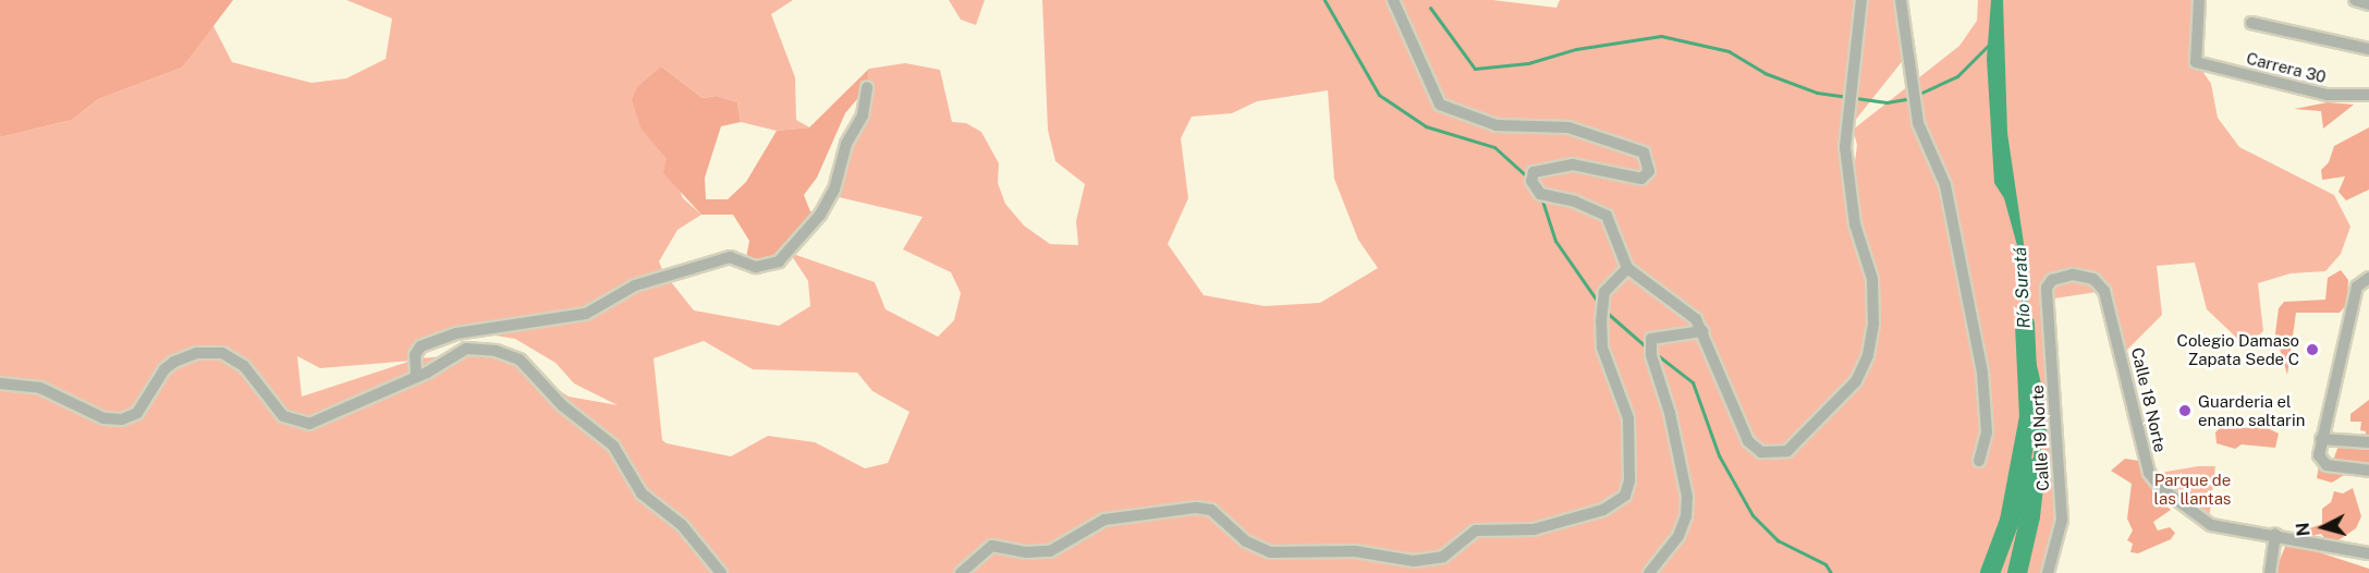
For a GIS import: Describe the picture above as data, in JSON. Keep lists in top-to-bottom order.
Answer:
{
  "streets": {
    "street": ["Carrera 30", "Calle 18 Norte", "Calle 19 Norte"]
  },
  "crossings": [
    ["Calle 18 Norte", "Calle 19 Norte"]
  ],
  "water": ["Río Suratá"],
  "parks": ["Parque de las llantas"],
  "places": ["Colegio Damaso Zapata Sede C", "Guarderia el enano saltarin"],
  "north": "left"
}
